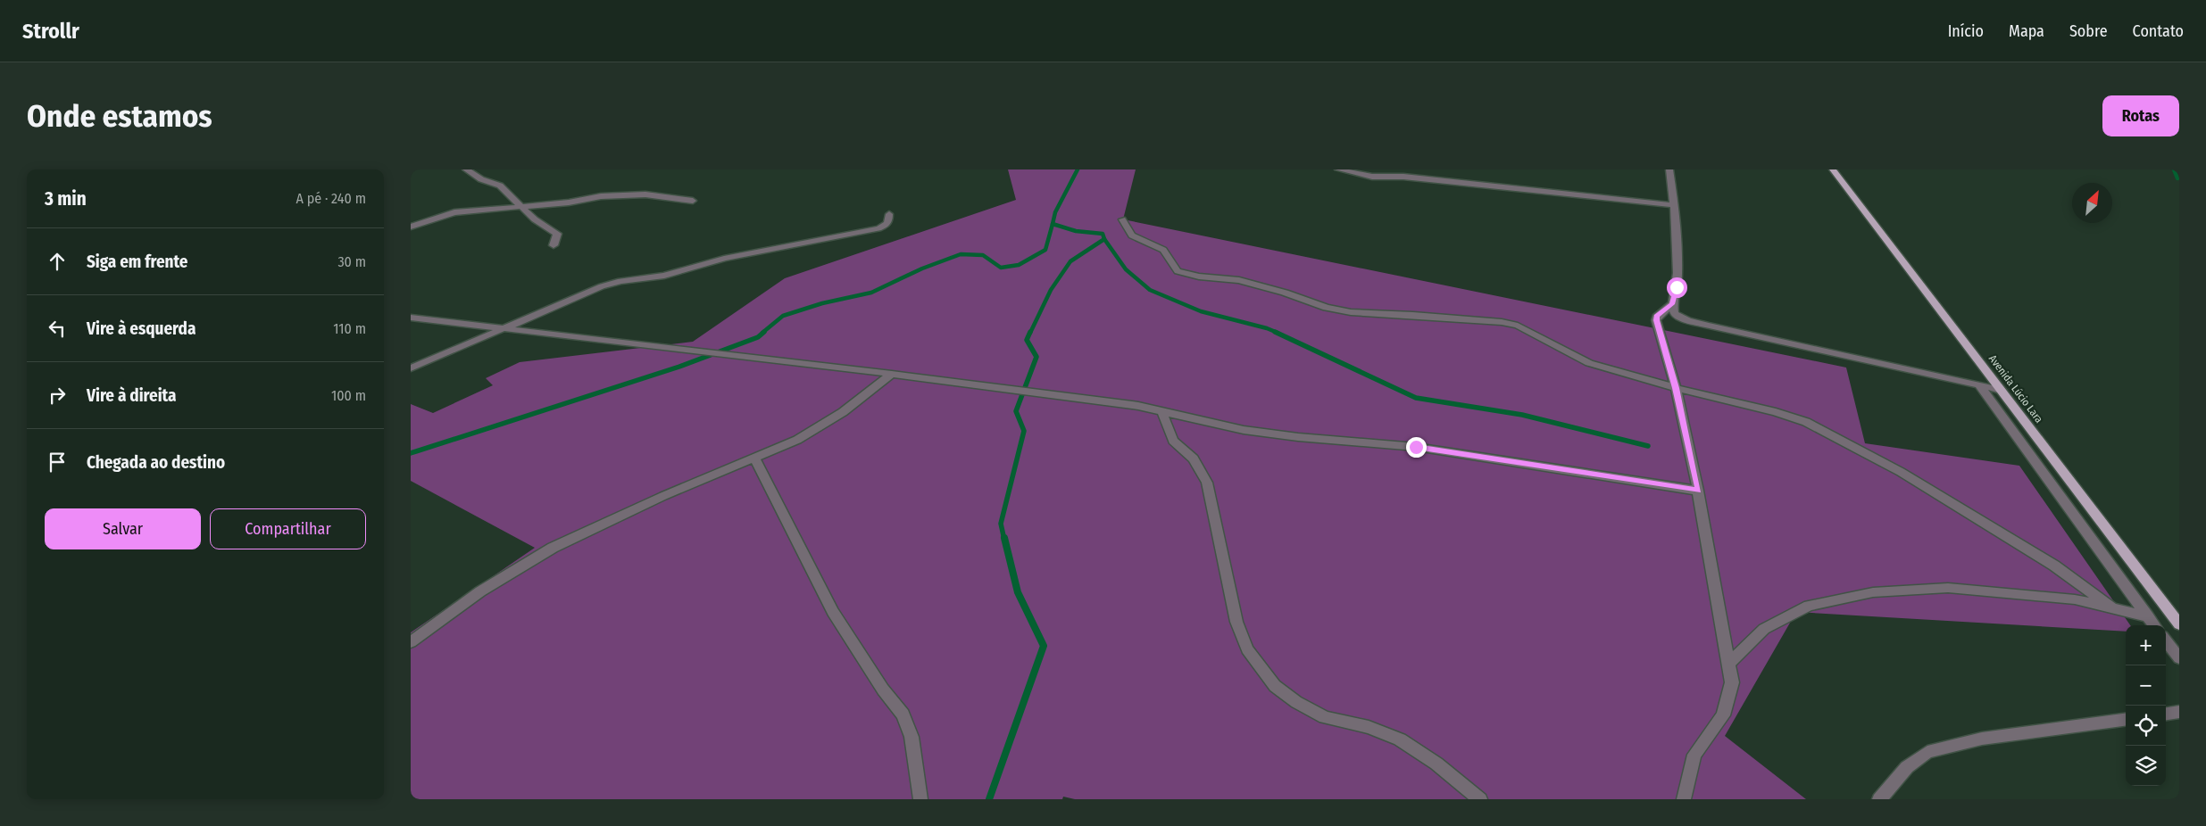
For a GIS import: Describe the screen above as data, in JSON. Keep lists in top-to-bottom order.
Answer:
{
  "streets": {
    "main road": ["Avenida Lúcio Lara"]
  },
  "north": "top right",
  "page": {
    "header": "Strollr",
    "nav": [
      "Início",
      "Mapa",
      "Sobre",
      "Contato"
    ],
    "buttons": [
      "Rotas",
      ["Salvar", "Compartilhar"]
    ],
    "title": "Onde estamos",
    "heading": ["3 min", "A pé · 240 m"],
    "list": [
      ["Siga em frente", "30 m"],
      ["Vire à esquerda", "110 m"],
      ["Vire à direita", "100 m"],
      "Chegada ao destino"
    ],
    "map_buttons": ["+", "−"]
  }
}
